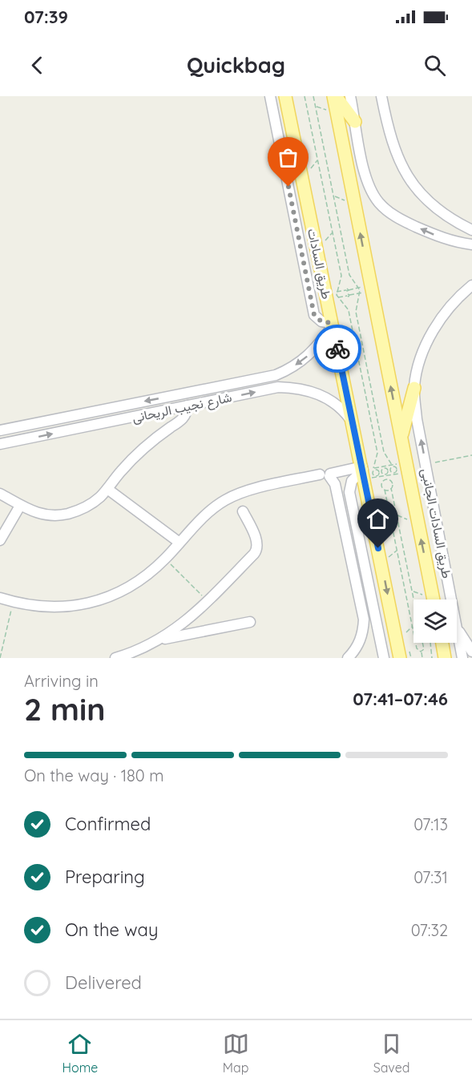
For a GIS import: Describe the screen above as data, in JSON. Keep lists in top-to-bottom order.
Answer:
{
  "streets": {
    "main road": ["طريق السادات"],
    "street": ["شارع نجيب الريحانى", "طريق السادات الجانبى"]
  },
  "crossings": [
    ["طريق السادات", "شارع نجيب الريحانى"]
  ],
  "page": {
    "status": "07:39",
    "header": "Quickbag",
    "heading": ["2 min", "Arriving in", "07:41–07:46"],
    "bar": "On the way · 180 m",
    "list": [
      ["Confirmed", "07:13"],
      ["Preparing", "07:31"],
      ["On the way", "07:32"],
      "Delivered"
    ],
    "tabs": ["Home", "Map", "Saved"]
  }
}
